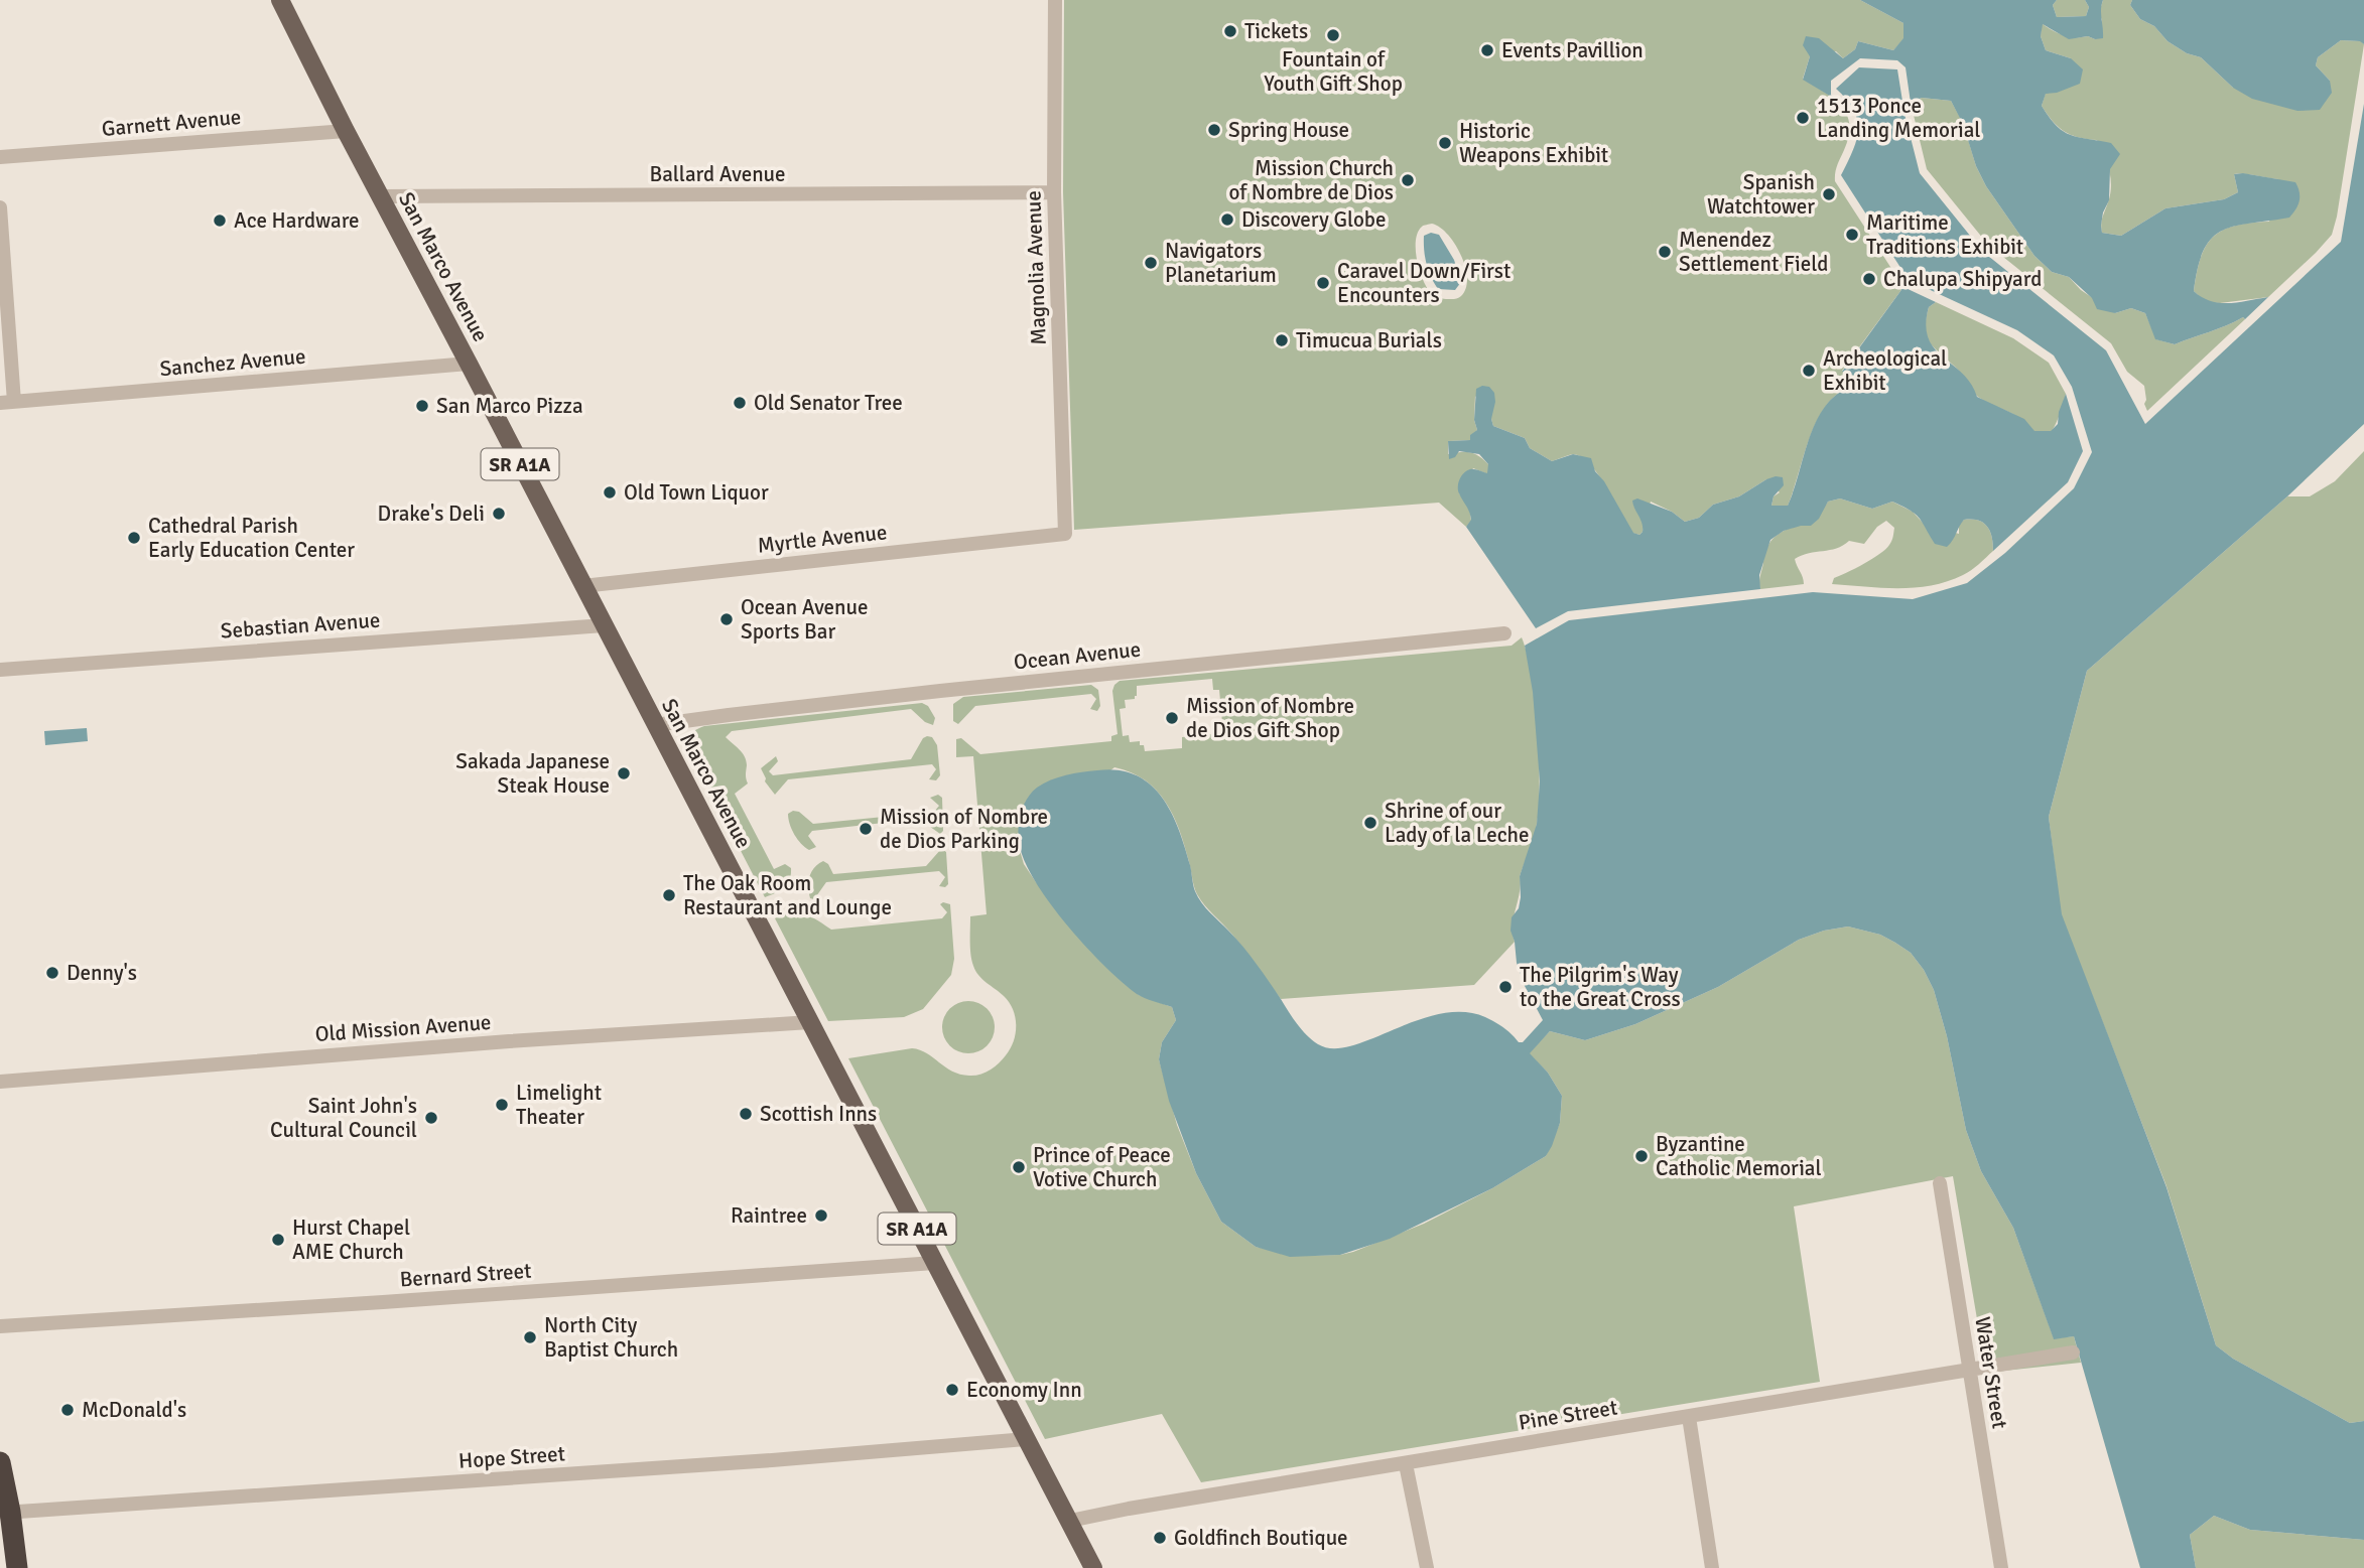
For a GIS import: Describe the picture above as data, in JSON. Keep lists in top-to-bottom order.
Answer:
{
  "streets": {
    "main road": ["San Marco Avenue", "SR A1A"],
    "street": [
      "Garnett Avenue",
      "Ballard Avenue",
      "Magnolia Avenue",
      "Sanchez Avenue",
      "Myrtle Avenue",
      "Sebastian Avenue",
      "Ocean Avenue",
      "Old Mission Avenue",
      "Bernard Street",
      "Water Street",
      "Pine Street",
      "Hope Street"
    ]
  },
  "crossings": [
    ["Garnett Avenue", "San Marco Avenue"],
    ["Ballard Avenue", "San Marco Avenue"],
    ["Ballard Avenue", "Magnolia Avenue"],
    ["San Marco Avenue", "Sanchez Avenue"],
    ["San Marco Avenue", "Myrtle Avenue"],
    ["San Marco Avenue", "Sebastian Avenue"],
    ["San Marco Avenue", "Ocean Avenue"],
    ["San Marco Avenue", "Old Mission Avenue"],
    ["San Marco Avenue", "Bernard Street"],
    ["San Marco Avenue", "Pine Street"],
    ["San Marco Avenue", "Hope Street"],
    ["Magnolia Avenue", "Myrtle Avenue"],
    ["Water Street", "Pine Street"]
  ],
  "places": [
    "Tickets",
    "Fountain of Youth Gift Shop",
    "Events Pavillion",
    "1513 Ponce Landing Memorial",
    "Spring House",
    "Historic Weapons Exhibit",
    "Mission Church of Nombre de Dios",
    "Spanish Watchtower",
    "Discovery Globe",
    "Ace Hardware",
    "Maritime Traditions Exhibit",
    "Menendez Settlement Field",
    "Navigators Planetarium",
    "Chalupa Shipyard",
    "Caravel Down/First Encounters",
    "Timucua Burials",
    "Archeological Exhibit",
    "Old Senator Tree",
    "San Marco Pizza",
    "Old Town Liquor",
    "Drake's Deli",
    "Cathedral Parish Early Education Center",
    "Ocean Avenue Sports Bar",
    "Mission of Nombre de Dios Gift Shop",
    "Sakada Japanese Steak House",
    "Shrine of our Lady of la Leche",
    "Mission of Nombre de Dios Parking",
    "The Oak Room Restaurant and Lounge",
    "Denny's",
    "The Pilgrim's Way to the Great Cross",
    "Limelight Theater",
    "Scottish Inns",
    "Saint John's Cultural Council",
    "Byzantine Catholic Memorial",
    "Prince of Peace Votive Church",
    "Raintree",
    "Hurst Chapel AME Church",
    "North City Baptist Church",
    "Economy Inn",
    "McDonald's",
    "Goldfinch Boutique"
  ]
}
